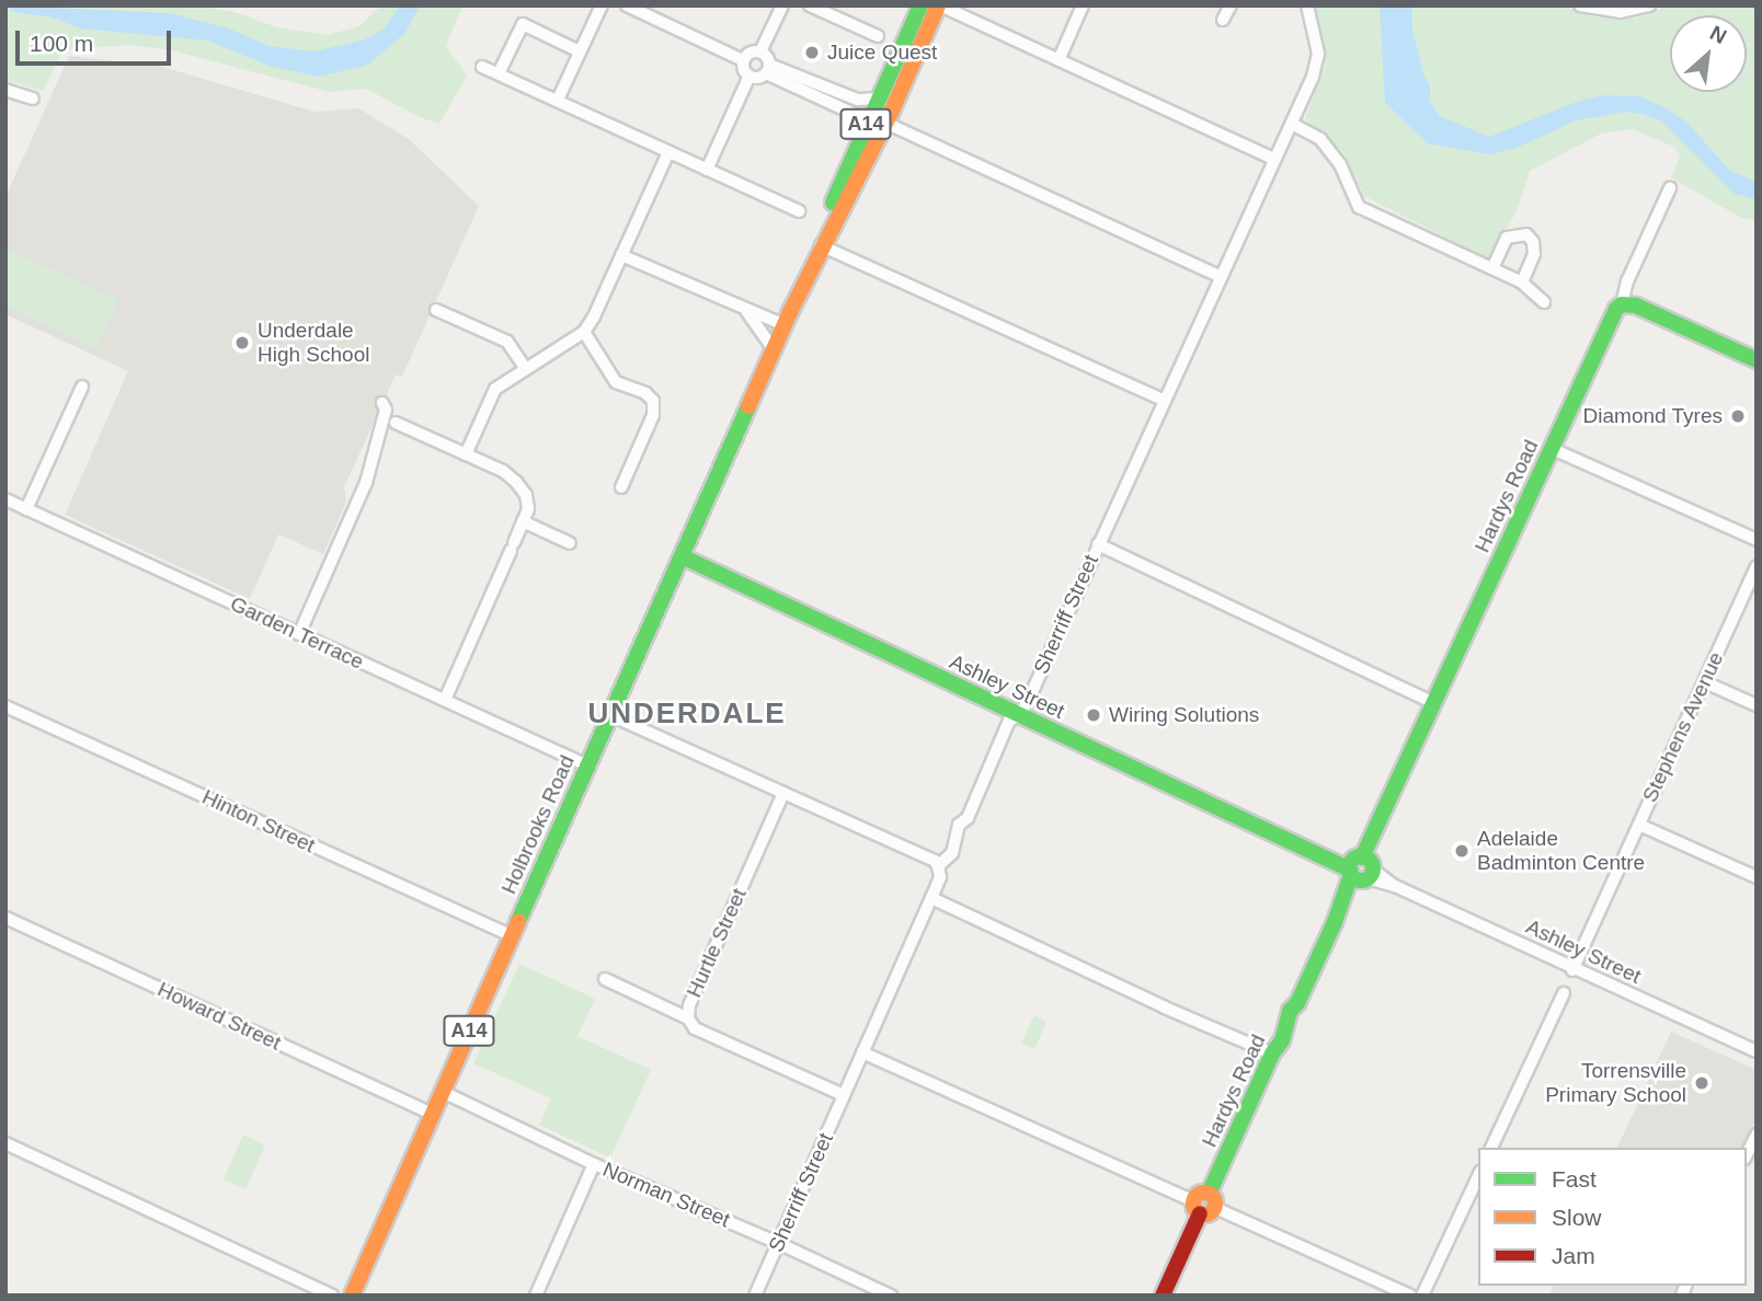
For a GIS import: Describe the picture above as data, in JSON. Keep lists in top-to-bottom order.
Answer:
{
  "streets": {
    "street": [
      "A14",
      "Hardys Road",
      "Sherriff Street",
      "Garden Terrace",
      "Ashley Street",
      "Stephens Avenue",
      "Hinton Street",
      "Holbrooks Road",
      "Hurtle Street",
      "Howard Street",
      "Norman Street"
    ]
  },
  "crossings": [
    ["Hardys Road", "Ashley Street"],
    ["Sherriff Street", "Ashley Street"],
    ["Sherriff Street", "Hurtle Street"],
    ["Sherriff Street", "Norman Street"],
    ["Garden Terrace", "Holbrooks Road"],
    ["Ashley Street", "Stephens Avenue"],
    ["Ashley Street", "Holbrooks Road"],
    ["Hinton Street", "Holbrooks Road"],
    ["Holbrooks Road", "Howard Street"],
    ["Holbrooks Road", "Norman Street"]
  ],
  "districts": ["UNDERDALE"],
  "places": [
    "Juice Quest",
    "Underdale High School",
    "Diamond Tyres",
    "Wiring Solutions",
    "Adelaide Badminton Centre",
    "Torrensville Primary School"
  ],
  "legend": ["Fast", "Slow", "Jam"],
  "scale_bar": "100 m",
  "north": "top right"
}
